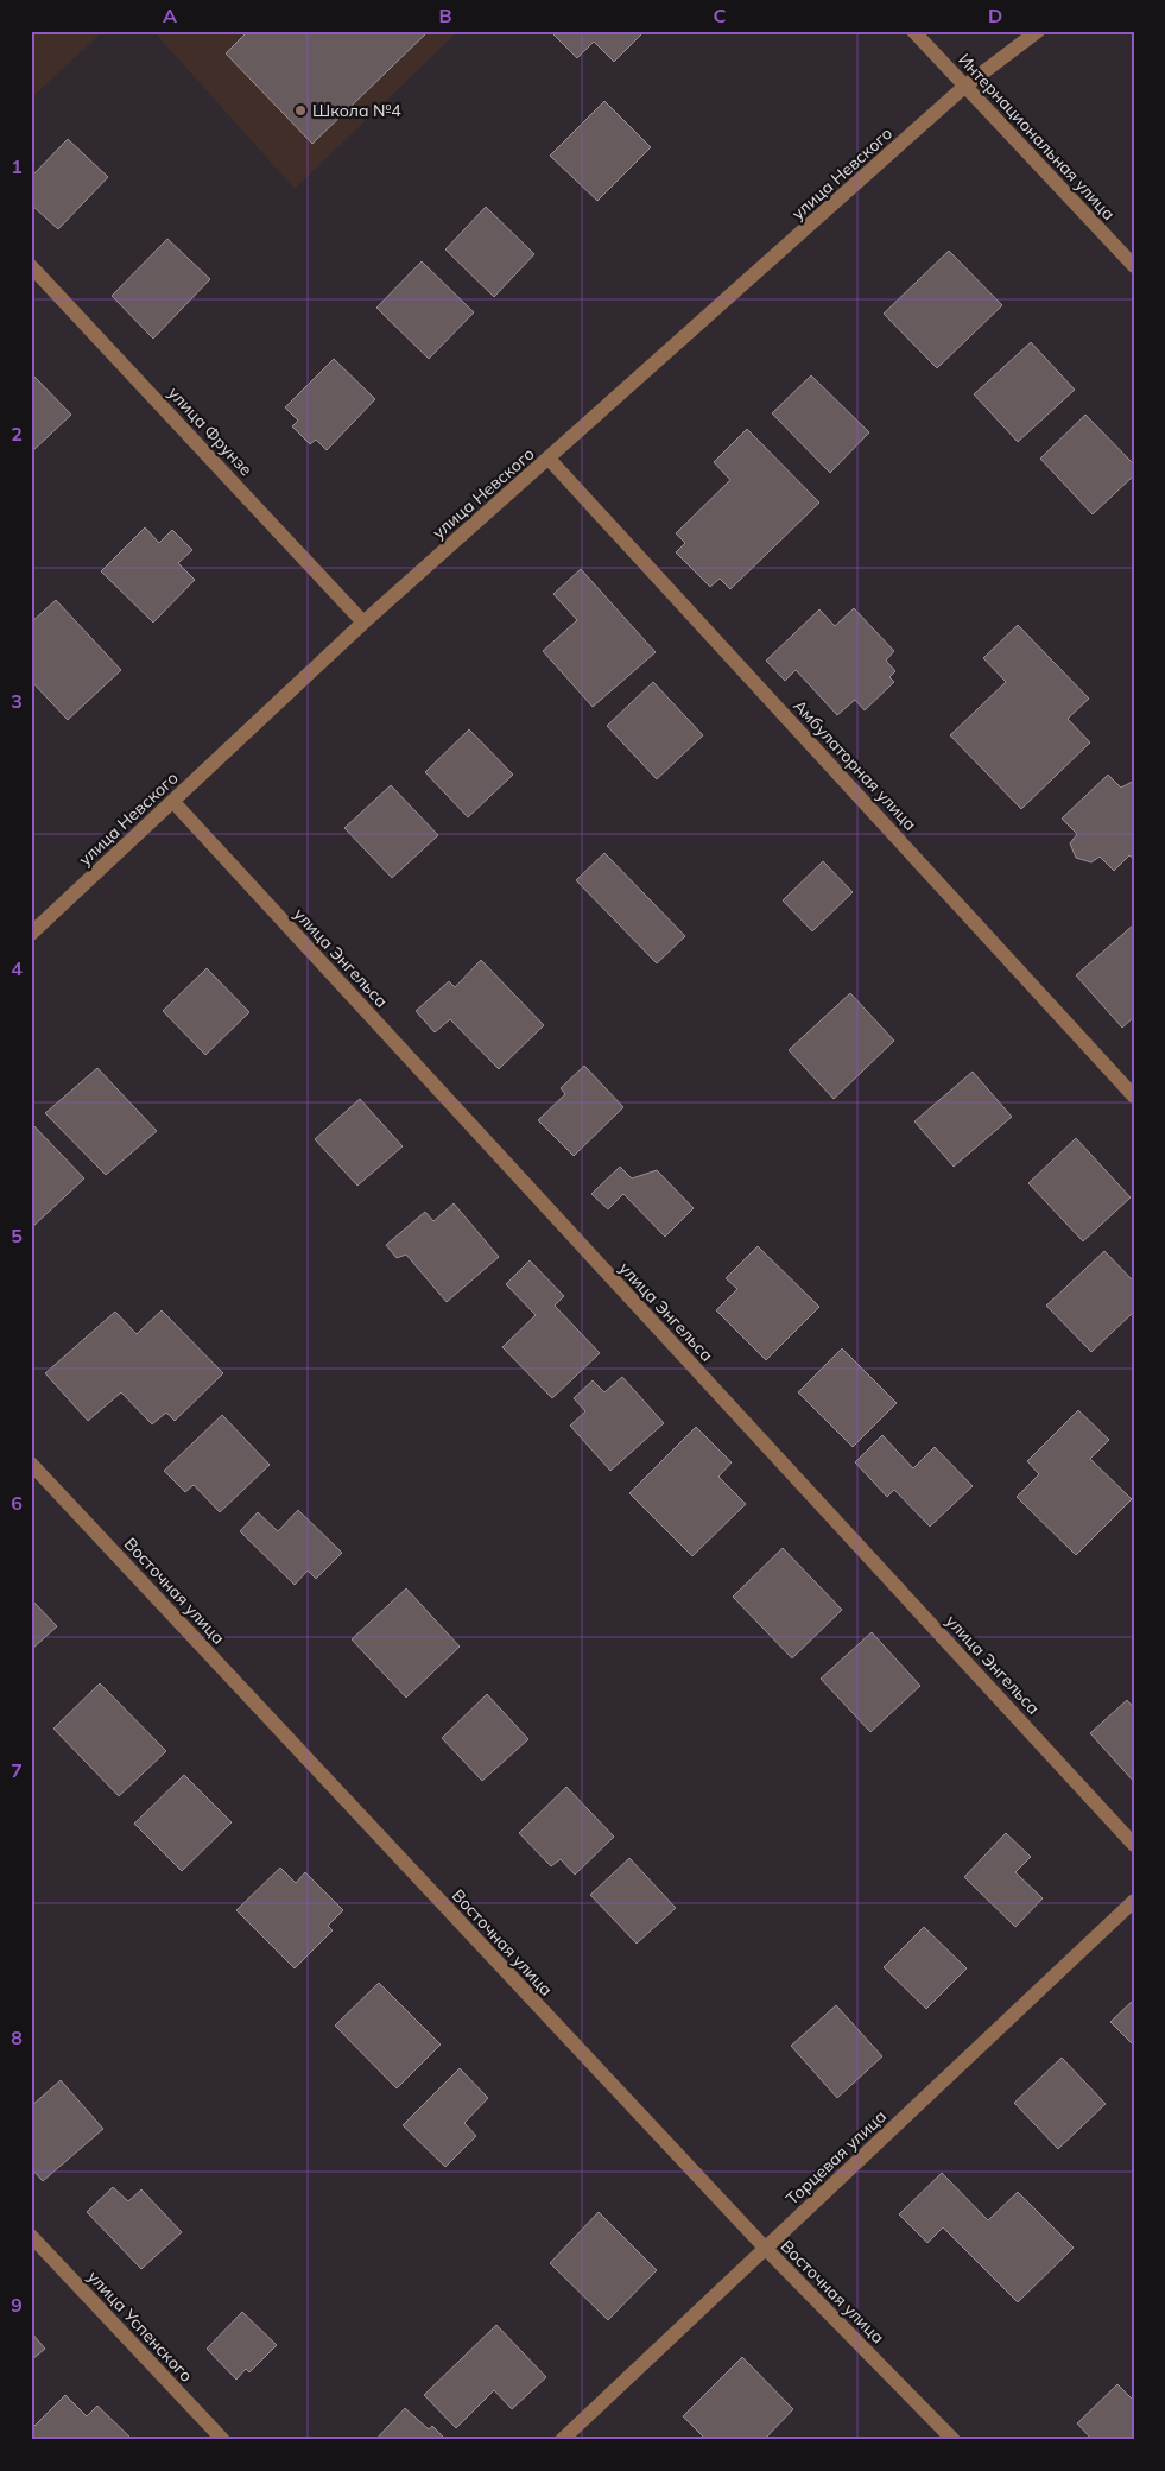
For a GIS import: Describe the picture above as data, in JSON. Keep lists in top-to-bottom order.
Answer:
{
  "streets": {
    "street": [
      "Интернациональная улица",
      "улица Невского",
      "улица Фрунзе",
      "Амбулаторная улица",
      "улица Энгельса",
      "Восточная улица",
      "Торцевая улица",
      "улица Успенского"
    ]
  },
  "crossings": [
    ["Интернациональная улица", "улица Невского"],
    ["улица Невского", "улица Фрунзе"],
    ["улица Невского", "Амбулаторная улица"],
    ["улица Невского", "улица Энгельса"],
    ["Восточная улица", "Торцевая улица"]
  ],
  "places": ["Школа №4"],
  "grid": {
    "columns": [
      "A",
      "B",
      "C",
      "D"
    ],
    "rows": [
      "1",
      "2",
      "3",
      "4",
      "5",
      "6",
      "7",
      "8",
      "9"
    ]
  }
}
